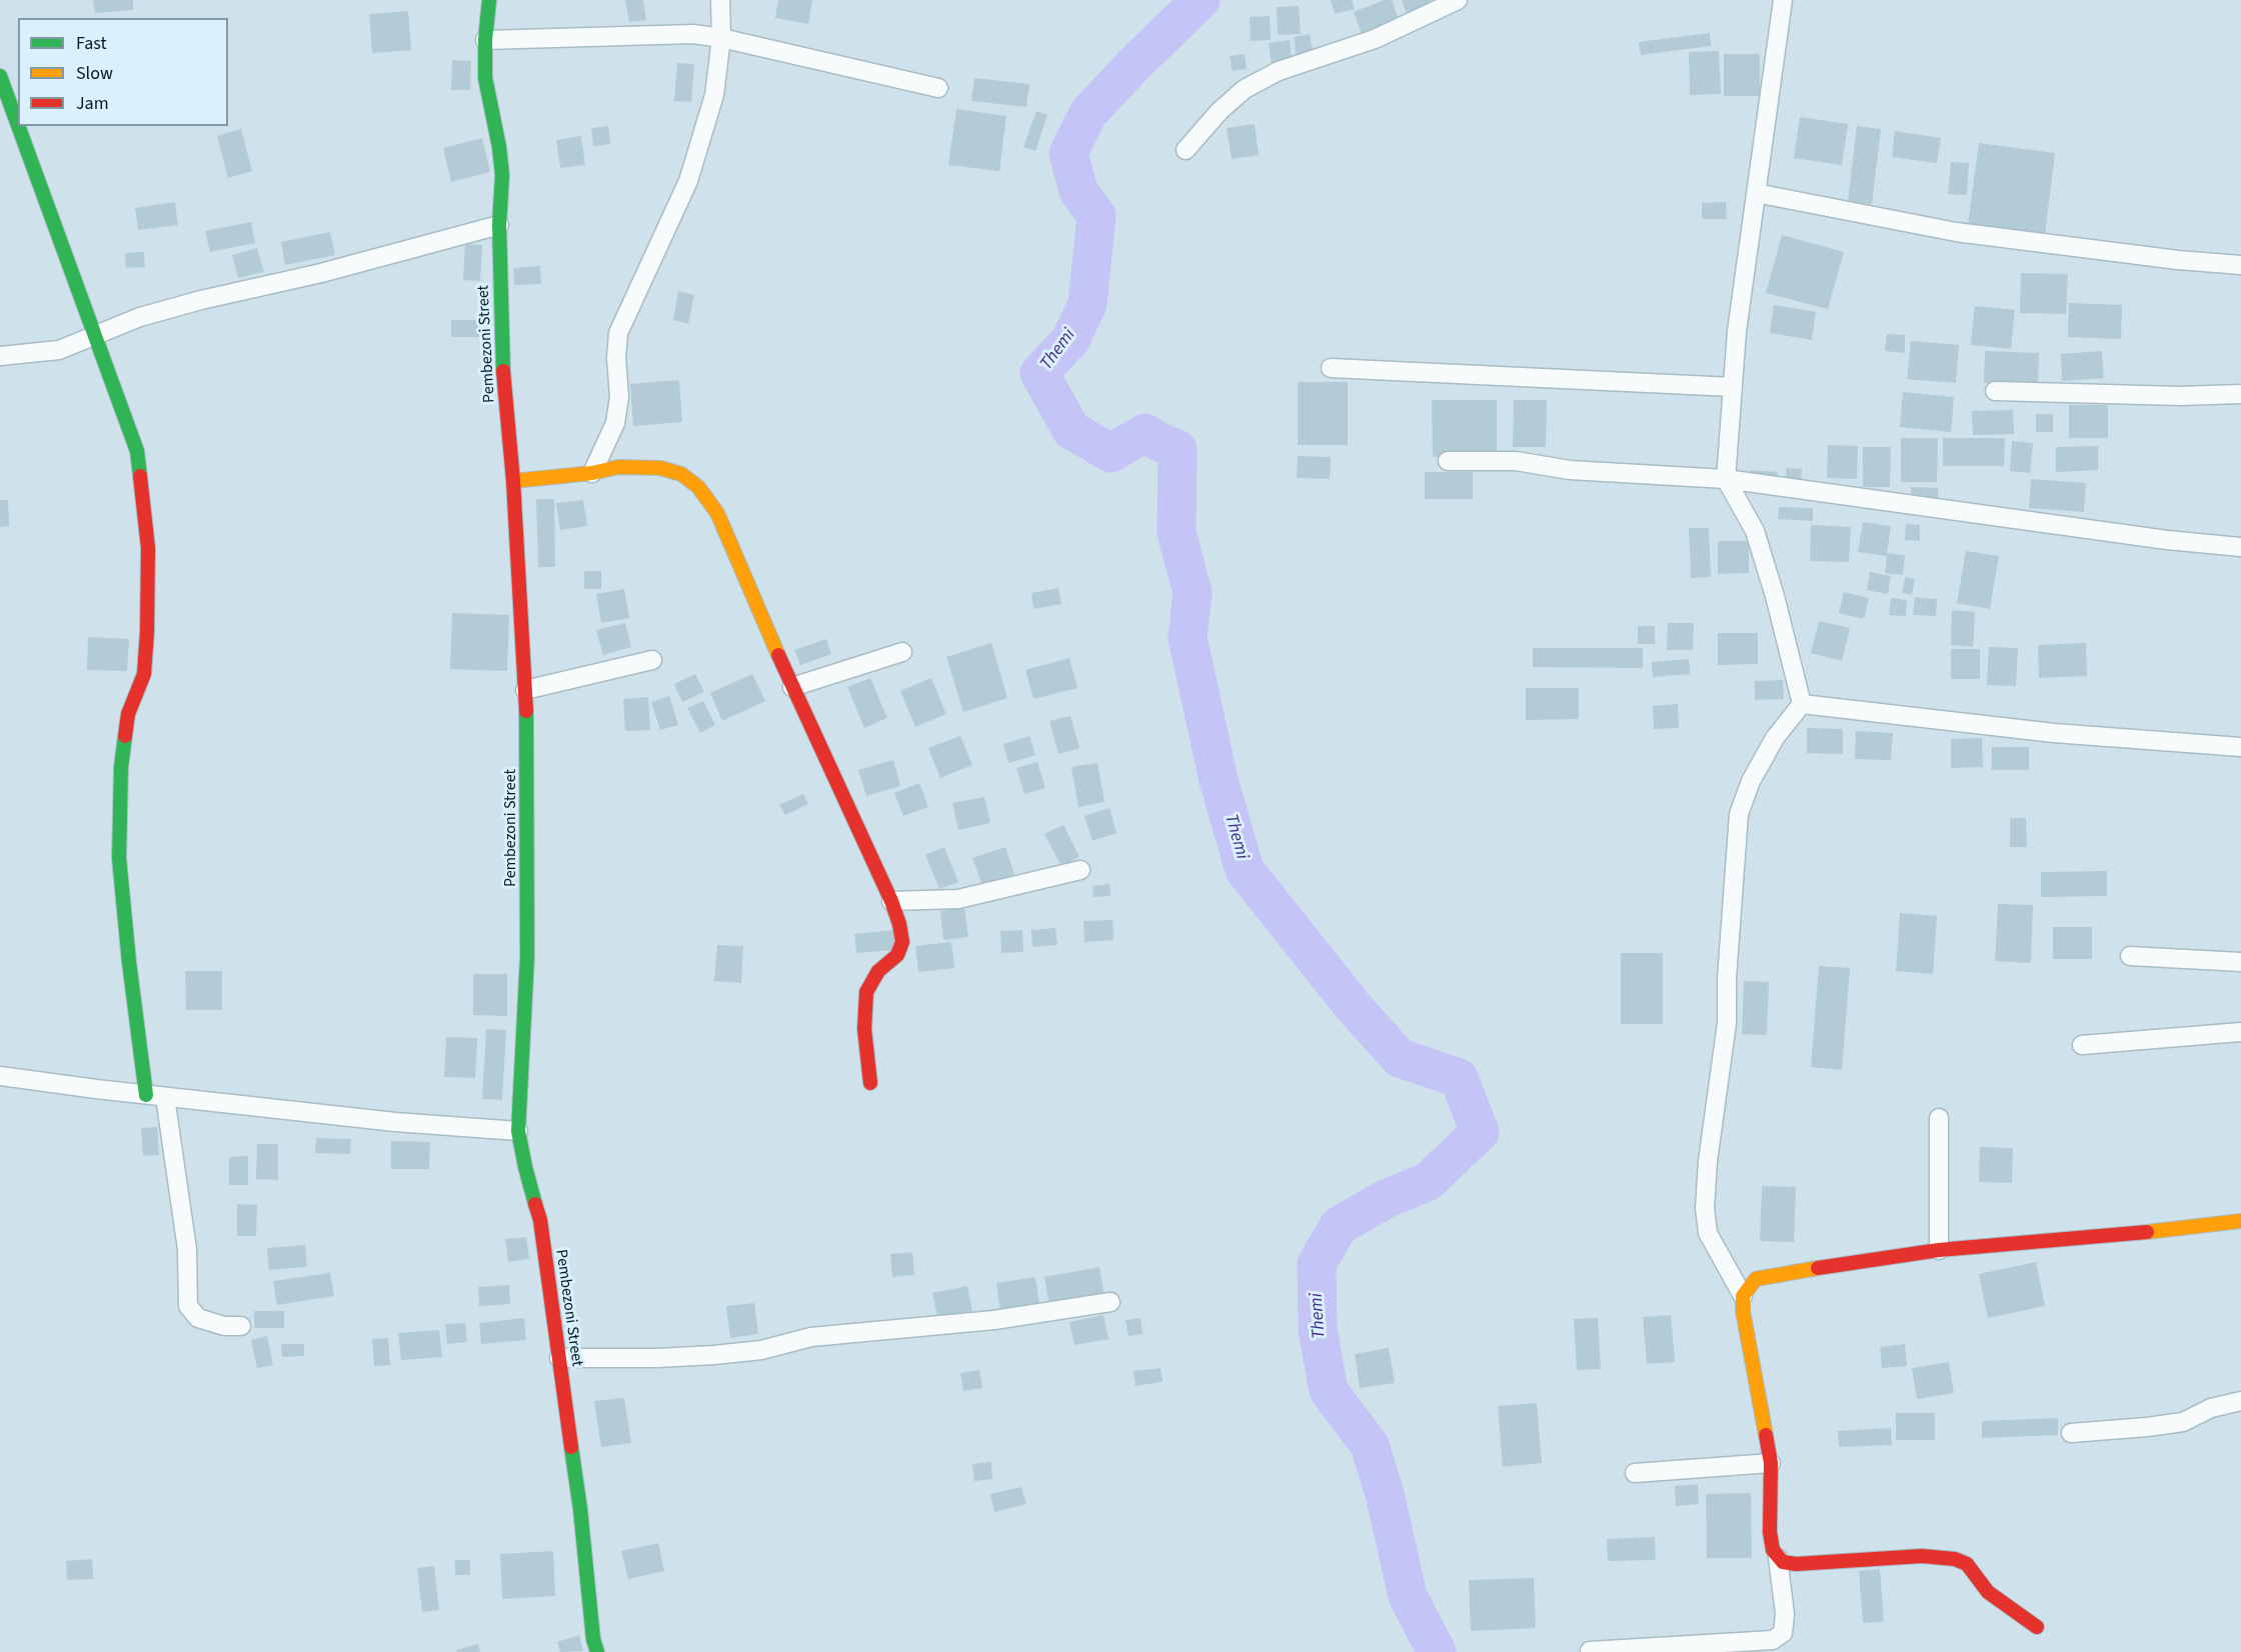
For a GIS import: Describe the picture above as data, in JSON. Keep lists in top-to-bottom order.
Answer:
{
  "streets": {
    "street": ["Pembezoni Street"]
  },
  "water": ["Themi"],
  "legend": ["Fast", "Slow", "Jam"]
}
